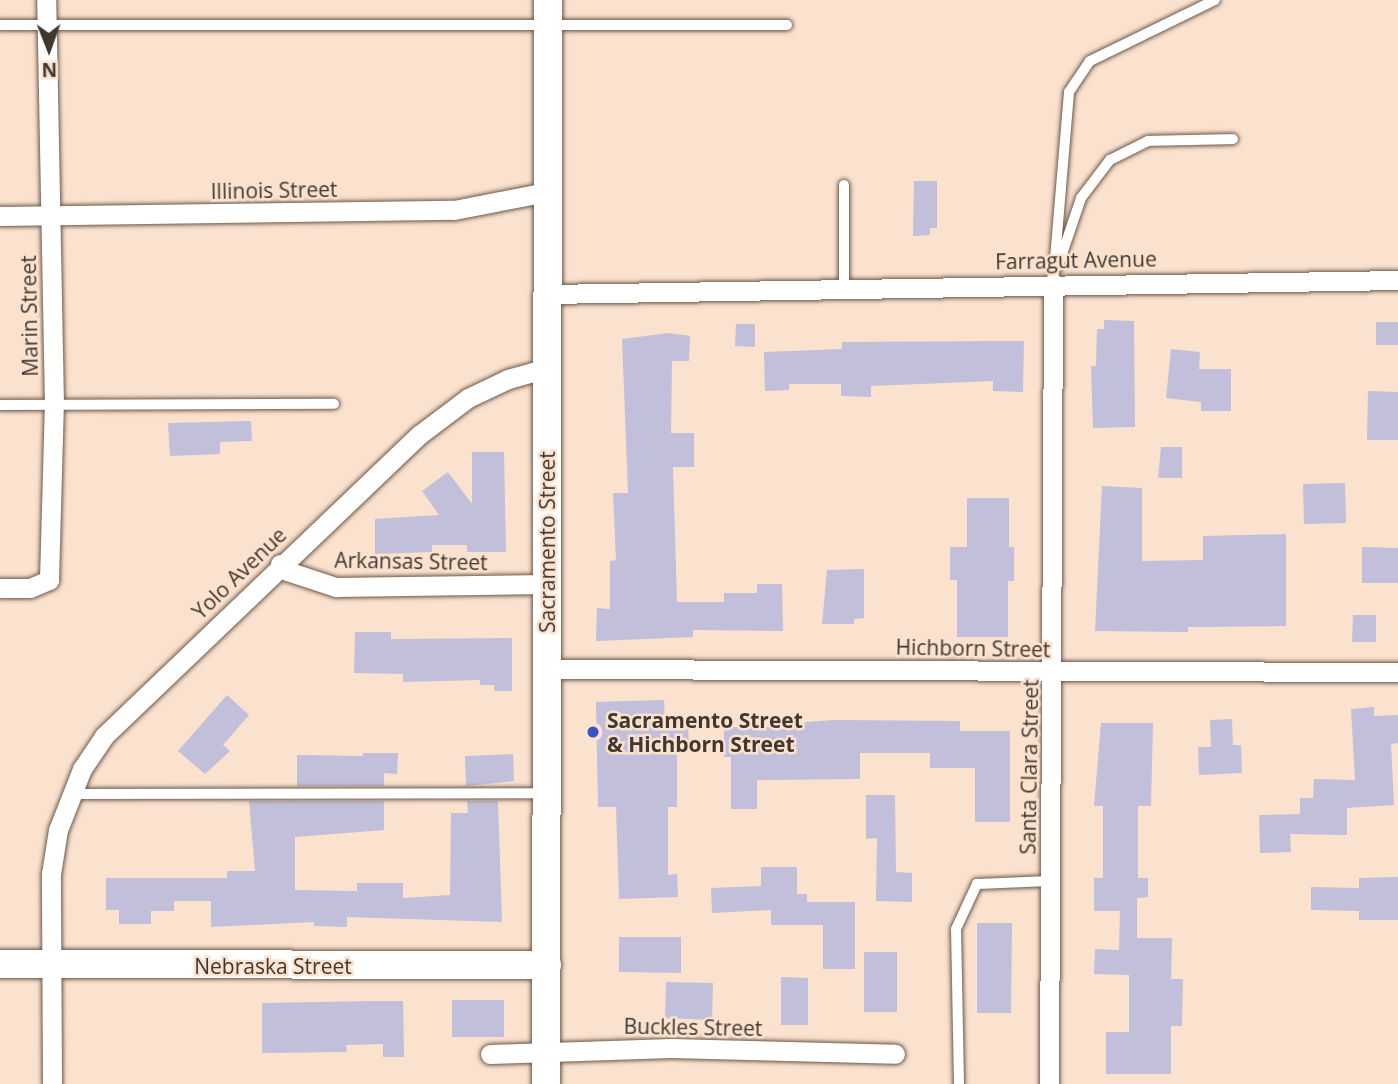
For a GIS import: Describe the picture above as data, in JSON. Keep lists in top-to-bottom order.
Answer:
{
  "streets": {
    "main road": ["Sacramento Street", "Nebraska Street"],
    "street": [
      "Illinois Street",
      "Farragut Avenue",
      "Marin Street",
      "Arkansas Street",
      "Yolo Avenue",
      "Hichborn Street",
      "Santa Clara Street",
      "Buckles Street"
    ]
  },
  "crossings": [
    ["Illinois Street", "Marin Street"],
    ["Illinois Street", "Sacramento Street"],
    ["Farragut Avenue", "Sacramento Street"],
    ["Farragut Avenue", "Santa Clara Street"],
    ["Sacramento Street", "Arkansas Street"],
    ["Sacramento Street", "Yolo Avenue"],
    ["Sacramento Street", "Hichborn Street"],
    ["Sacramento Street", "Nebraska Street"],
    ["Sacramento Street", "Buckles Street"],
    ["Arkansas Street", "Yolo Avenue"],
    ["Yolo Avenue", "Nebraska Street"],
    ["Hichborn Street", "Santa Clara Street"]
  ],
  "places": ["Sacramento Street & Hichborn Street"],
  "north": "bottom"
}
